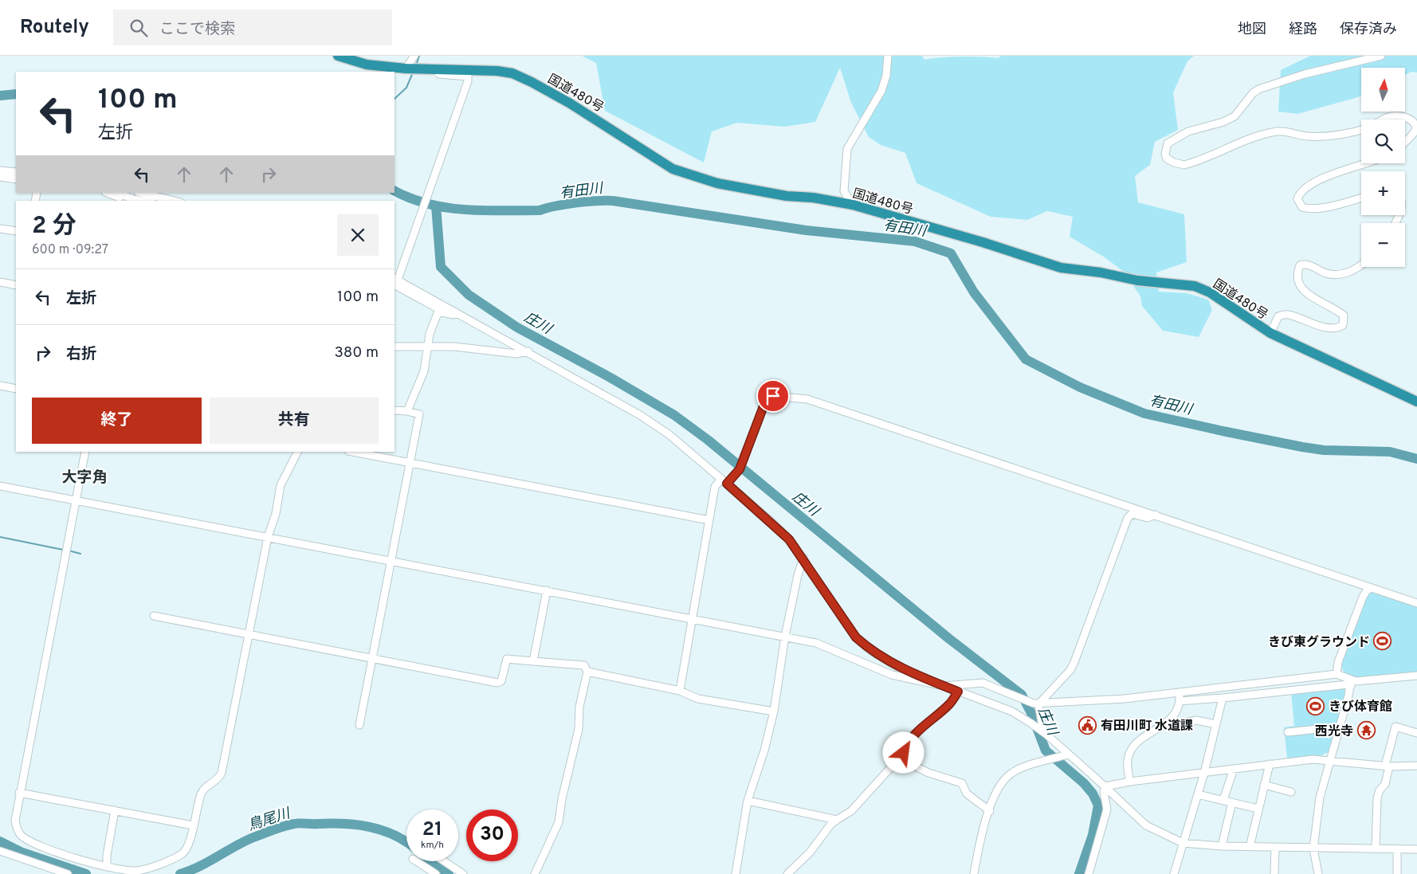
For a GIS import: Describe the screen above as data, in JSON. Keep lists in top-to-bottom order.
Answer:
{
  "streets": {
    "highway": ["国道480号"]
  },
  "districts": ["大字角"],
  "water": ["有田川", "庄川", "鳥尾川"],
  "places": {
    "sports": ["きび東グラウンド", "きび体育館"],
    "public building": ["有田川町 水道課"],
    "temple": ["西光寺"]
  },
  "north": "top",
  "page": {
    "header": "Routely",
    "search": "ここで検索",
    "nav": ["地図", "経路", "保存済み"],
    "map_buttons": ["+", "−"],
    "turn": ["100 m", "左折"],
    "heading": ["2 分", "600 m · 09:27"],
    "list": [
      {
        "name": "左折",
        "value": "100 m"
      },
      {
        "name": "右折",
        "value": "380 m"
      }
    ],
    "buttons": ["終了", "共有"],
    "speed": "21 km/h",
    "limit": "30"
  }
}
